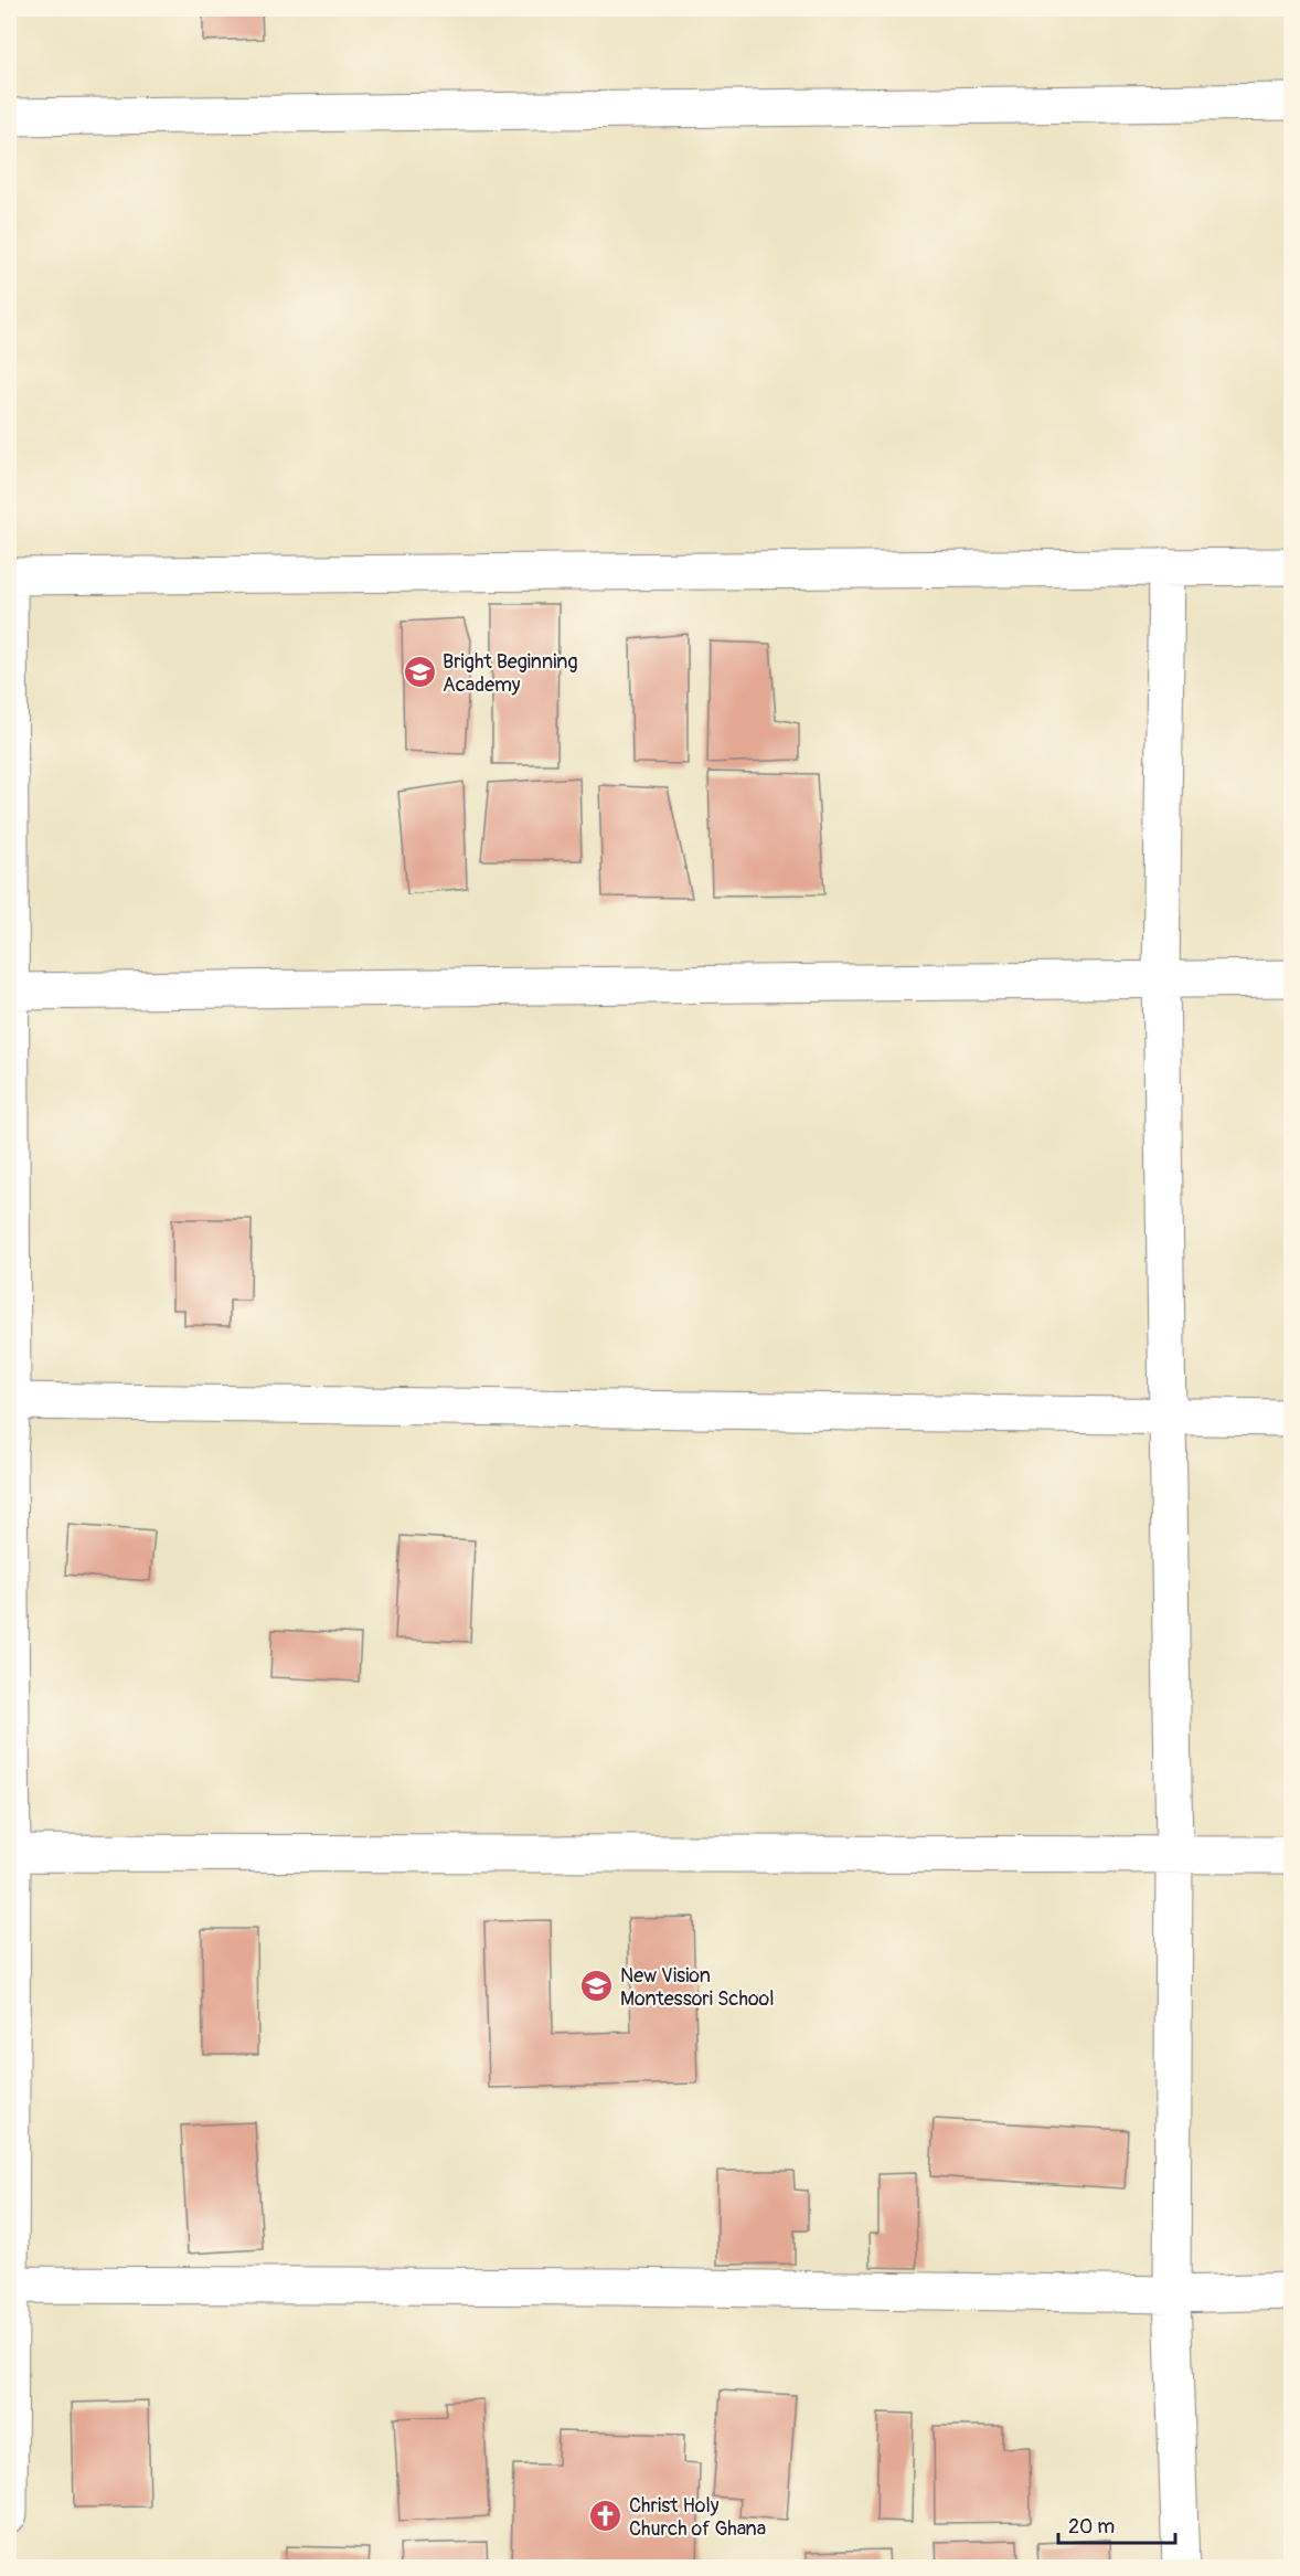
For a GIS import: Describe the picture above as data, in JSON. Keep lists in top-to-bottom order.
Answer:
{
  "places": {
    "school or university": ["Bright Beginning Academy", "New Vision Montessori School"],
    "church": ["Christ Holy Church of Ghana"]
  },
  "scale_bar": "20 m"
}
